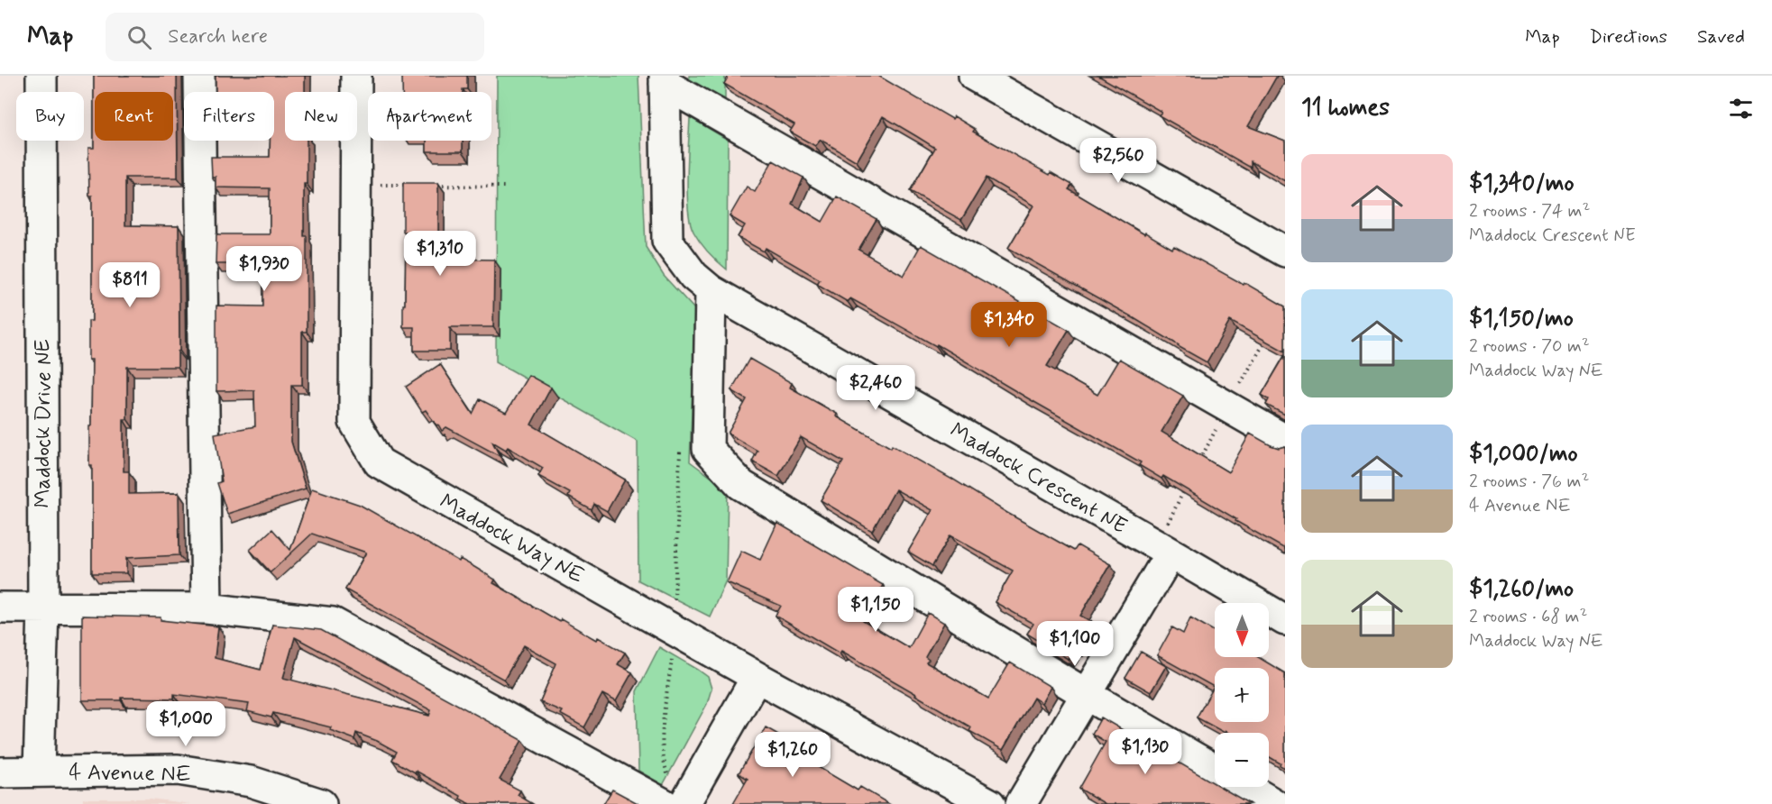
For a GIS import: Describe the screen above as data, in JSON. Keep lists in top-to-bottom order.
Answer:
{
  "streets": {
    "street": [
      "Maddock Drive NE",
      "Maddock Crescent NE",
      "Maddock Way NE",
      "4 Avenue NE"
    ]
  },
  "crossings": [
    ["Maddock Drive NE", "4 Avenue NE"]
  ],
  "north": "bottom",
  "page": {
    "header": "Map",
    "search": "Search here",
    "nav": ["Map", "Directions", "Saved"],
    "heading": "11 homes",
    "chip": [
      "Buy",
      "Rent",
      "Filters",
      "New",
      "Apartment"
    ],
    "price": [
      "$2,560",
      "$1,310",
      "$1,930",
      "$811",
      "$1,340",
      "$2,460",
      "$1,150",
      "$1,100",
      "$1,000",
      "$1,130",
      "$1,260"
    ],
    "list": [
      {
        "name": "$1,340/mo",
        "note": "2 rooms · 74 m² · Maddock Crescent NE"
      },
      {
        "name": "$1,150/mo",
        "note": "2 rooms · 70 m² · Maddock Way NE"
      },
      {
        "name": "$1,000/mo",
        "note": "2 rooms · 76 m² · 4 Avenue NE"
      },
      {
        "name": "$1,260/mo",
        "note": "2 rooms · 68 m² · Maddock Way NE"
      }
    ],
    "map_buttons": ["+", "−"]
  }
}
